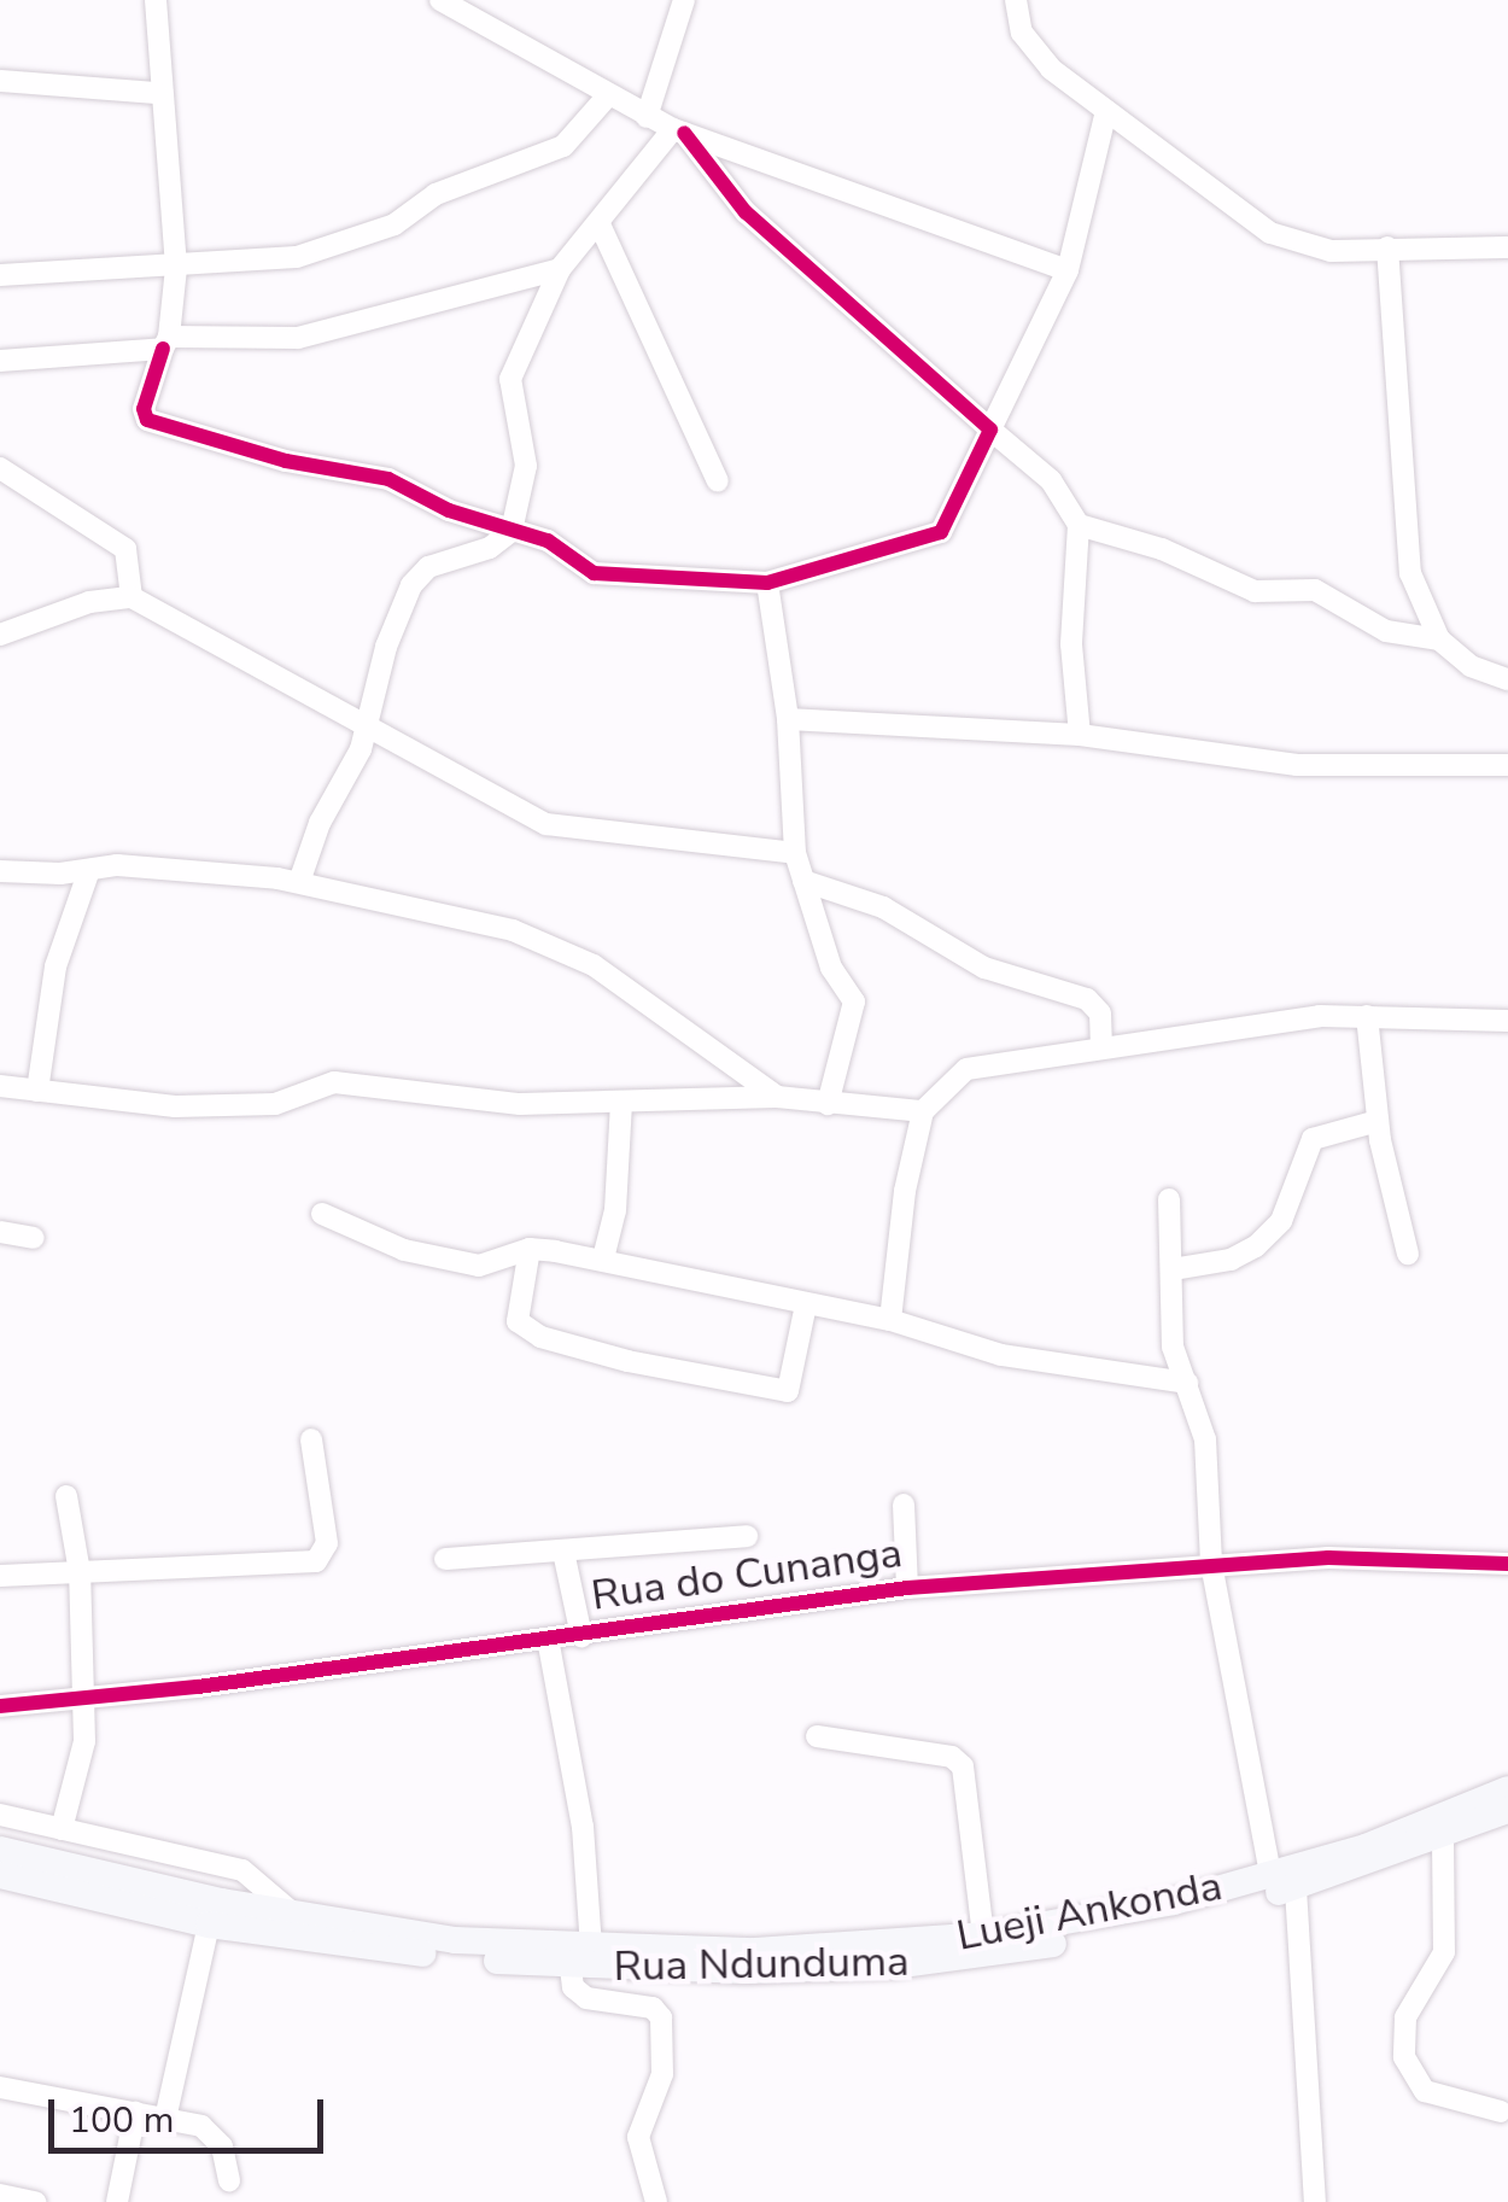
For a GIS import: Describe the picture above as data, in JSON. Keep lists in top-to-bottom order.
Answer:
{
  "streets": {
    "main road": ["Lueji Ankonda", "Rua Ndunduma"],
    "street": ["Rua do Cunanga"]
  },
  "crossings": [
    ["Lueji Ankonda", "Rua Ndunduma"]
  ],
  "scale_bar": "100 m"
}
